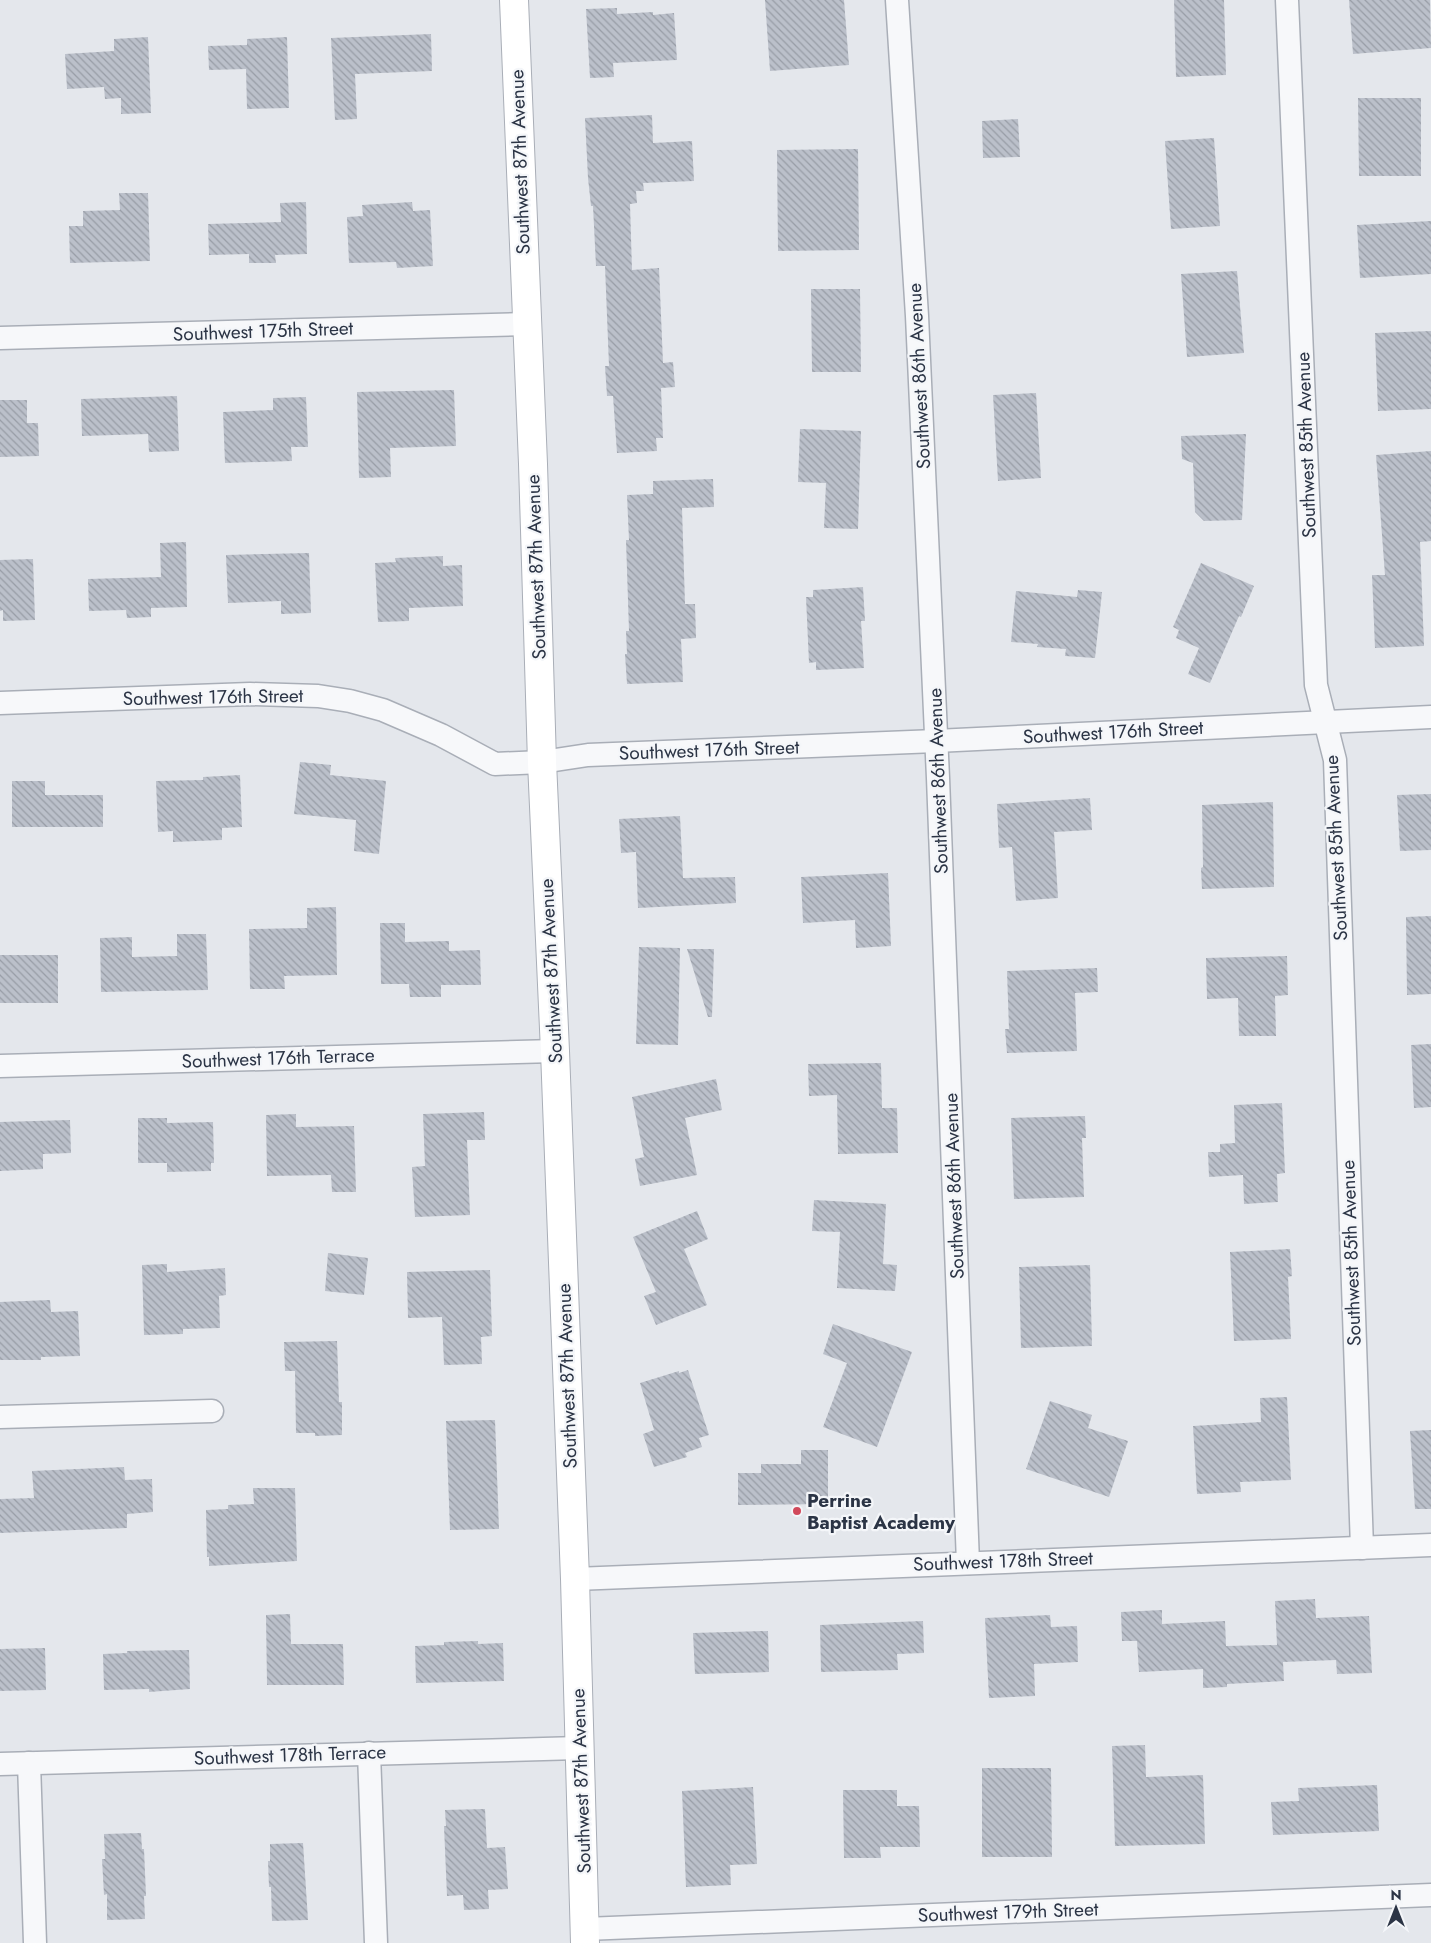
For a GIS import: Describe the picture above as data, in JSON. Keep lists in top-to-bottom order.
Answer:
{
  "streets": {
    "street": [
      "Southwest 87th Avenue",
      "Southwest 175th Street",
      "Southwest 86th Avenue",
      "Southwest 85th Avenue",
      "Southwest 176th Street",
      "Southwest 176th Terrace",
      "Southwest 178th Street",
      "Southwest 178th Terrace",
      "Southwest 179th Street"
    ]
  },
  "crossings": [
    ["Southwest 87th Avenue", "Southwest 175th Street"],
    ["Southwest 87th Avenue", "Southwest 176th Street"],
    ["Southwest 87th Avenue", "Southwest 176th Terrace"],
    ["Southwest 87th Avenue", "Southwest 178th Street"],
    ["Southwest 87th Avenue", "Southwest 178th Terrace"],
    ["Southwest 87th Avenue", "Southwest 179th Street"],
    ["Southwest 86th Avenue", "Southwest 176th Street"],
    ["Southwest 86th Avenue", "Southwest 178th Street"],
    ["Southwest 85th Avenue", "Southwest 176th Street"],
    ["Southwest 85th Avenue", "Southwest 178th Street"]
  ],
  "places": ["Perrine Baptist Academy"],
  "north": "top"
}
